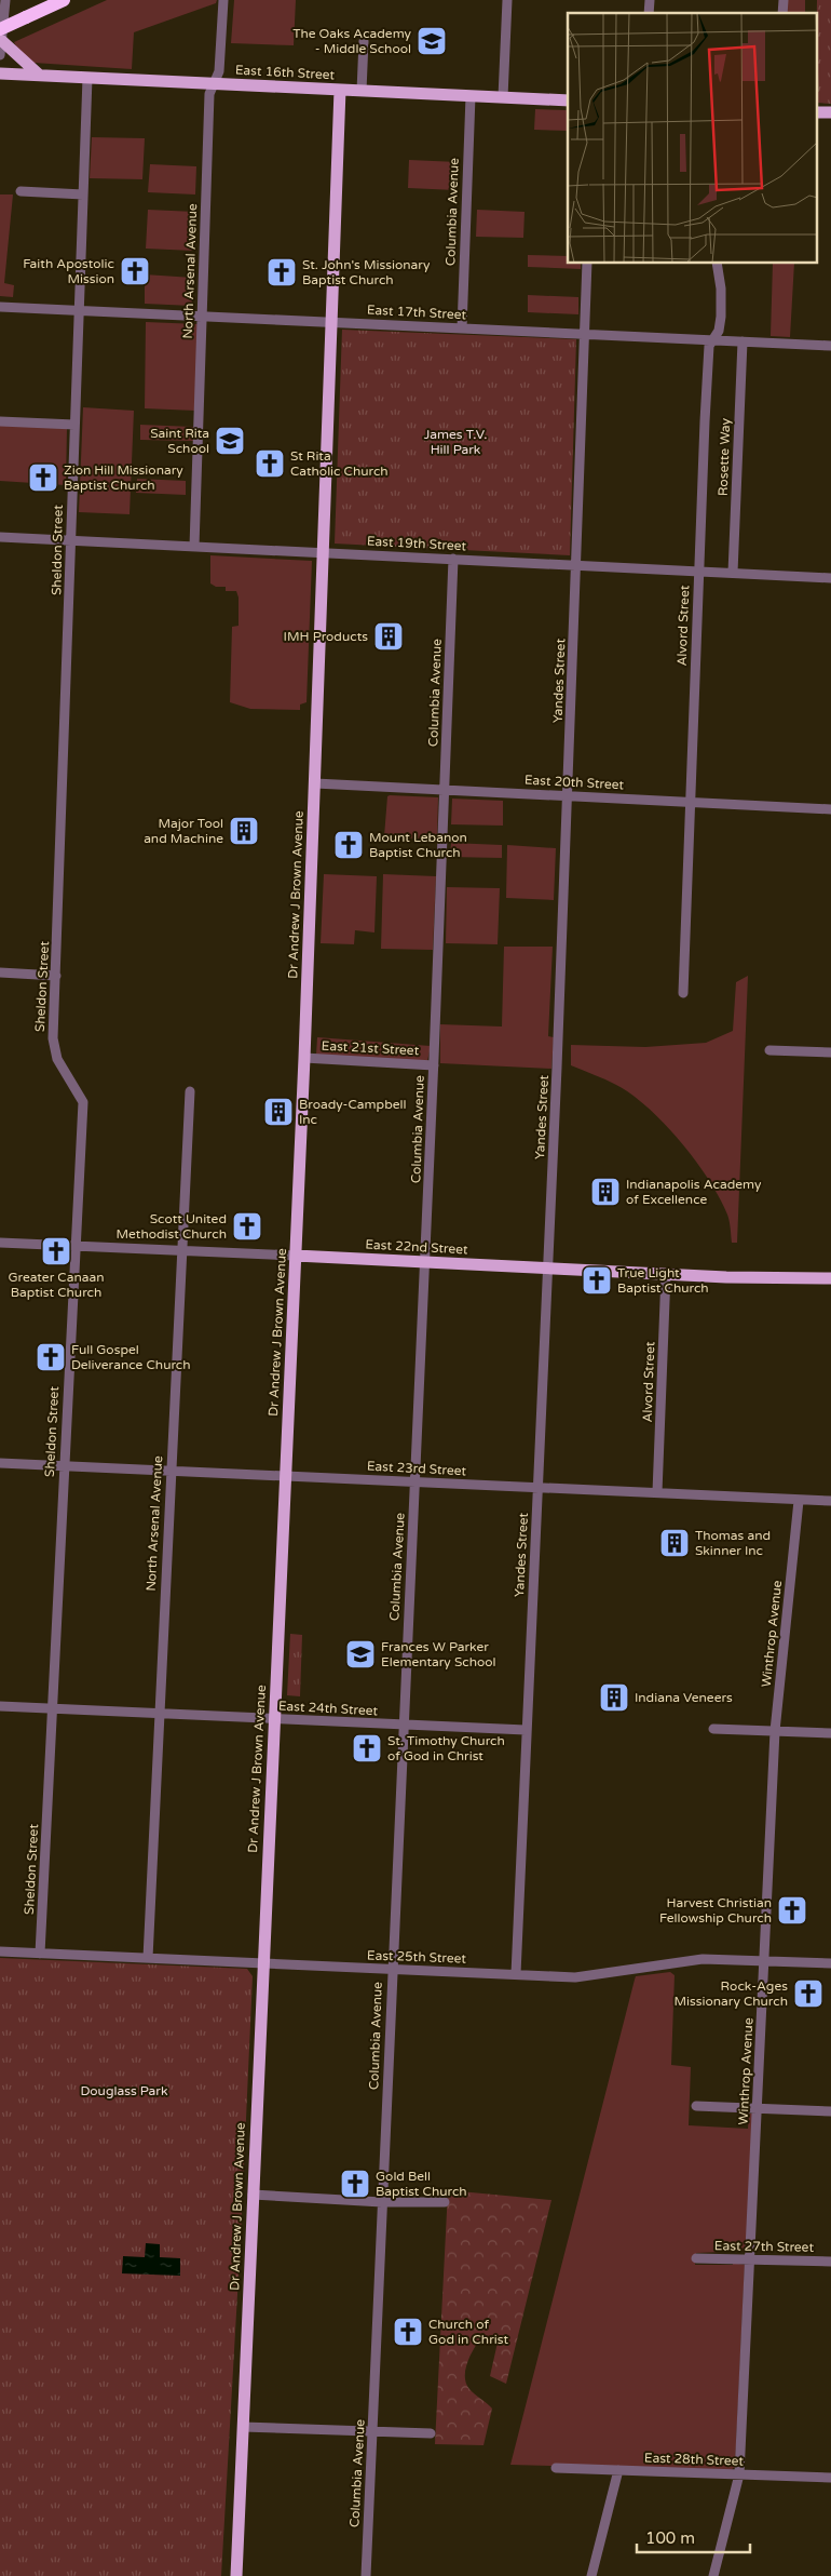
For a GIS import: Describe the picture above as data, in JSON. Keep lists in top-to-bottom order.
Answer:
{
  "streets": {
    "main road": ["East 16th Street", "Dr Andrew J Brown Avenue", "East 22nd Street"],
    "street": [
      "Columbia Avenue",
      "North Arsenal Avenue",
      "East 17th Street",
      "Rosette Way",
      "East 19th Street",
      "Sheldon Street",
      "Alvord Street",
      "Yandes Street",
      "East 20th Street",
      "East 21st Street",
      "East 23rd Street",
      "Winthrop Avenue",
      "East 24th Street",
      "East 25th Street",
      "East 27th Street",
      "East 28th Street"
    ]
  },
  "crossings": [
    ["East 16th Street", "Columbia Avenue"],
    ["East 16th Street", "North Arsenal Avenue"],
    ["East 16th Street", "Sheldon Street"],
    ["East 16th Street", "Dr Andrew J Brown Avenue"],
    ["Columbia Avenue", "East 17th Street"],
    ["Columbia Avenue", "East 19th Street"],
    ["Columbia Avenue", "East 20th Street"],
    ["Columbia Avenue", "East 21st Street"],
    ["Columbia Avenue", "East 22nd Street"],
    ["Columbia Avenue", "East 23rd Street"],
    ["Columbia Avenue", "East 24th Street"],
    ["Columbia Avenue", "East 25th Street"],
    ["North Arsenal Avenue", "East 17th Street"],
    ["North Arsenal Avenue", "East 19th Street"],
    ["North Arsenal Avenue", "East 22nd Street"],
    ["North Arsenal Avenue", "East 23rd Street"],
    ["North Arsenal Avenue", "East 24th Street"],
    ["North Arsenal Avenue", "East 25th Street"],
    ["East 17th Street", "Rosette Way"],
    ["East 17th Street", "Sheldon Street"],
    ["East 17th Street", "Alvord Street"],
    ["East 17th Street", "Yandes Street"],
    ["East 17th Street", "Dr Andrew J Brown Avenue"],
    ["Rosette Way", "East 19th Street"],
    ["East 19th Street", "Sheldon Street"],
    ["East 19th Street", "Alvord Street"],
    ["East 19th Street", "Yandes Street"],
    ["East 19th Street", "Dr Andrew J Brown Avenue"],
    ["Sheldon Street", "East 22nd Street"],
    ["Sheldon Street", "East 23rd Street"],
    ["Sheldon Street", "East 24th Street"],
    ["Sheldon Street", "East 25th Street"],
    ["Alvord Street", "East 20th Street"],
    ["Alvord Street", "East 22nd Street"],
    ["Alvord Street", "East 23rd Street"],
    ["Yandes Street", "East 20th Street"],
    ["Yandes Street", "East 22nd Street"],
    ["Yandes Street", "East 23rd Street"],
    ["Yandes Street", "East 24th Street"],
    ["Yandes Street", "East 25th Street"],
    ["East 20th Street", "Dr Andrew J Brown Avenue"],
    ["Dr Andrew J Brown Avenue", "East 21st Street"],
    ["Dr Andrew J Brown Avenue", "East 22nd Street"],
    ["Dr Andrew J Brown Avenue", "East 23rd Street"],
    ["Dr Andrew J Brown Avenue", "East 24th Street"],
    ["Dr Andrew J Brown Avenue", "East 25th Street"],
    ["East 23rd Street", "Winthrop Avenue"],
    ["Winthrop Avenue", "East 25th Street"],
    ["Winthrop Avenue", "East 27th Street"],
    ["Winthrop Avenue", "East 28th Street"]
  ],
  "parks": ["James T.V. Hill Park", "Douglass Park"],
  "places": {
    "school or university": ["The Oaks Academy - Middle School", "Saint Rita School", "Frances W Parker Elementary School"],
    "church": [
      "Faith Apostolic Mission",
      "St. John's Missionary Baptist Church",
      "St Rita Catholic Church",
      "Zion Hill Missionary Baptist Church",
      "Mount Lebanon Baptist Church",
      "Scott United Methodist Church",
      "Greater Canaan Baptist Church",
      "True Light Baptist Church",
      "Full Gospel Deliverance Church",
      "St. Timothy Church of God in Christ",
      "Harvest Christian Fellowship Church",
      "Rock-Ages Missionary Church",
      "Gold Bell Baptist Church",
      "Church of God in Christ"
    ],
    "building": [
      "IMH Products",
      "Major Tool and Machine",
      "Broady-Campbell Inc",
      "Indianapolis Academy of Excellence",
      "Thomas and Skinner Inc",
      "Indiana Veneers"
    ]
  },
  "scale_bar": "100 m"
}
